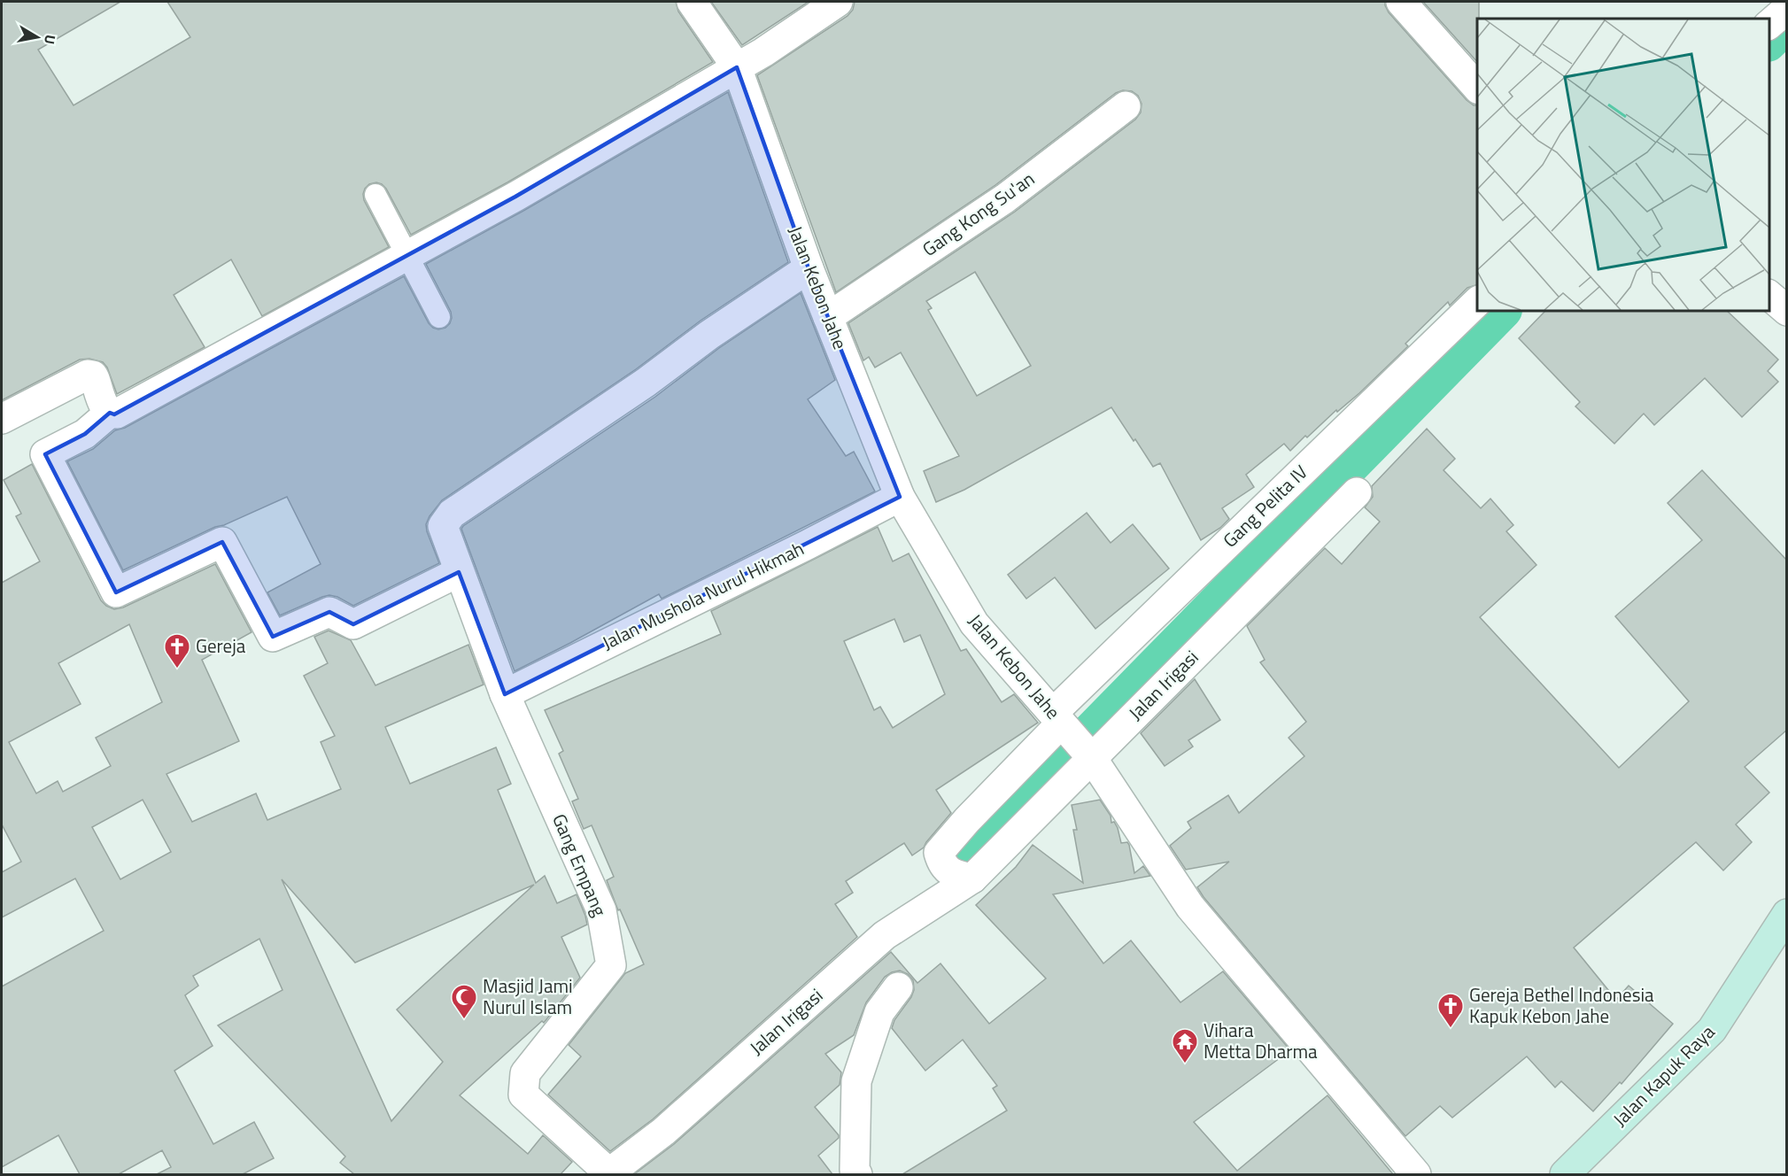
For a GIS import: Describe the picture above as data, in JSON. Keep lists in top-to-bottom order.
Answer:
{
  "streets": {
    "main road": ["Jalan Kapuk Raya"],
    "street": [
      "Gang Kong Su'an",
      "Jalan Kebon Jahe",
      "Gang Pelita IV",
      "Jalan Mushola Nurul Hikmah",
      "Jalan Irigasi",
      "Gang Empang"
    ]
  },
  "crossings": [
    ["Gang Kong Su'an", "Jalan Kebon Jahe"],
    ["Jalan Kebon Jahe", "Gang Pelita IV"],
    ["Jalan Kebon Jahe", "Jalan Mushola Nurul Hikmah"],
    ["Jalan Kebon Jahe", "Jalan Irigasi"],
    ["Jalan Kebon Jahe", "Gang Empang"],
    ["Jalan Mushola Nurul Hikmah", "Gang Empang"],
    ["Jalan Irigasi", "Gang Empang"]
  ],
  "places": {
    "church": ["Gereja", "Gereja Bethel Indonesia Kapuk Kebon Jahe"],
    "mosque": ["Masjid Jami Nurul Islam"],
    "temple": ["Vihara Metta Dharma"]
  },
  "north": "right"
}
